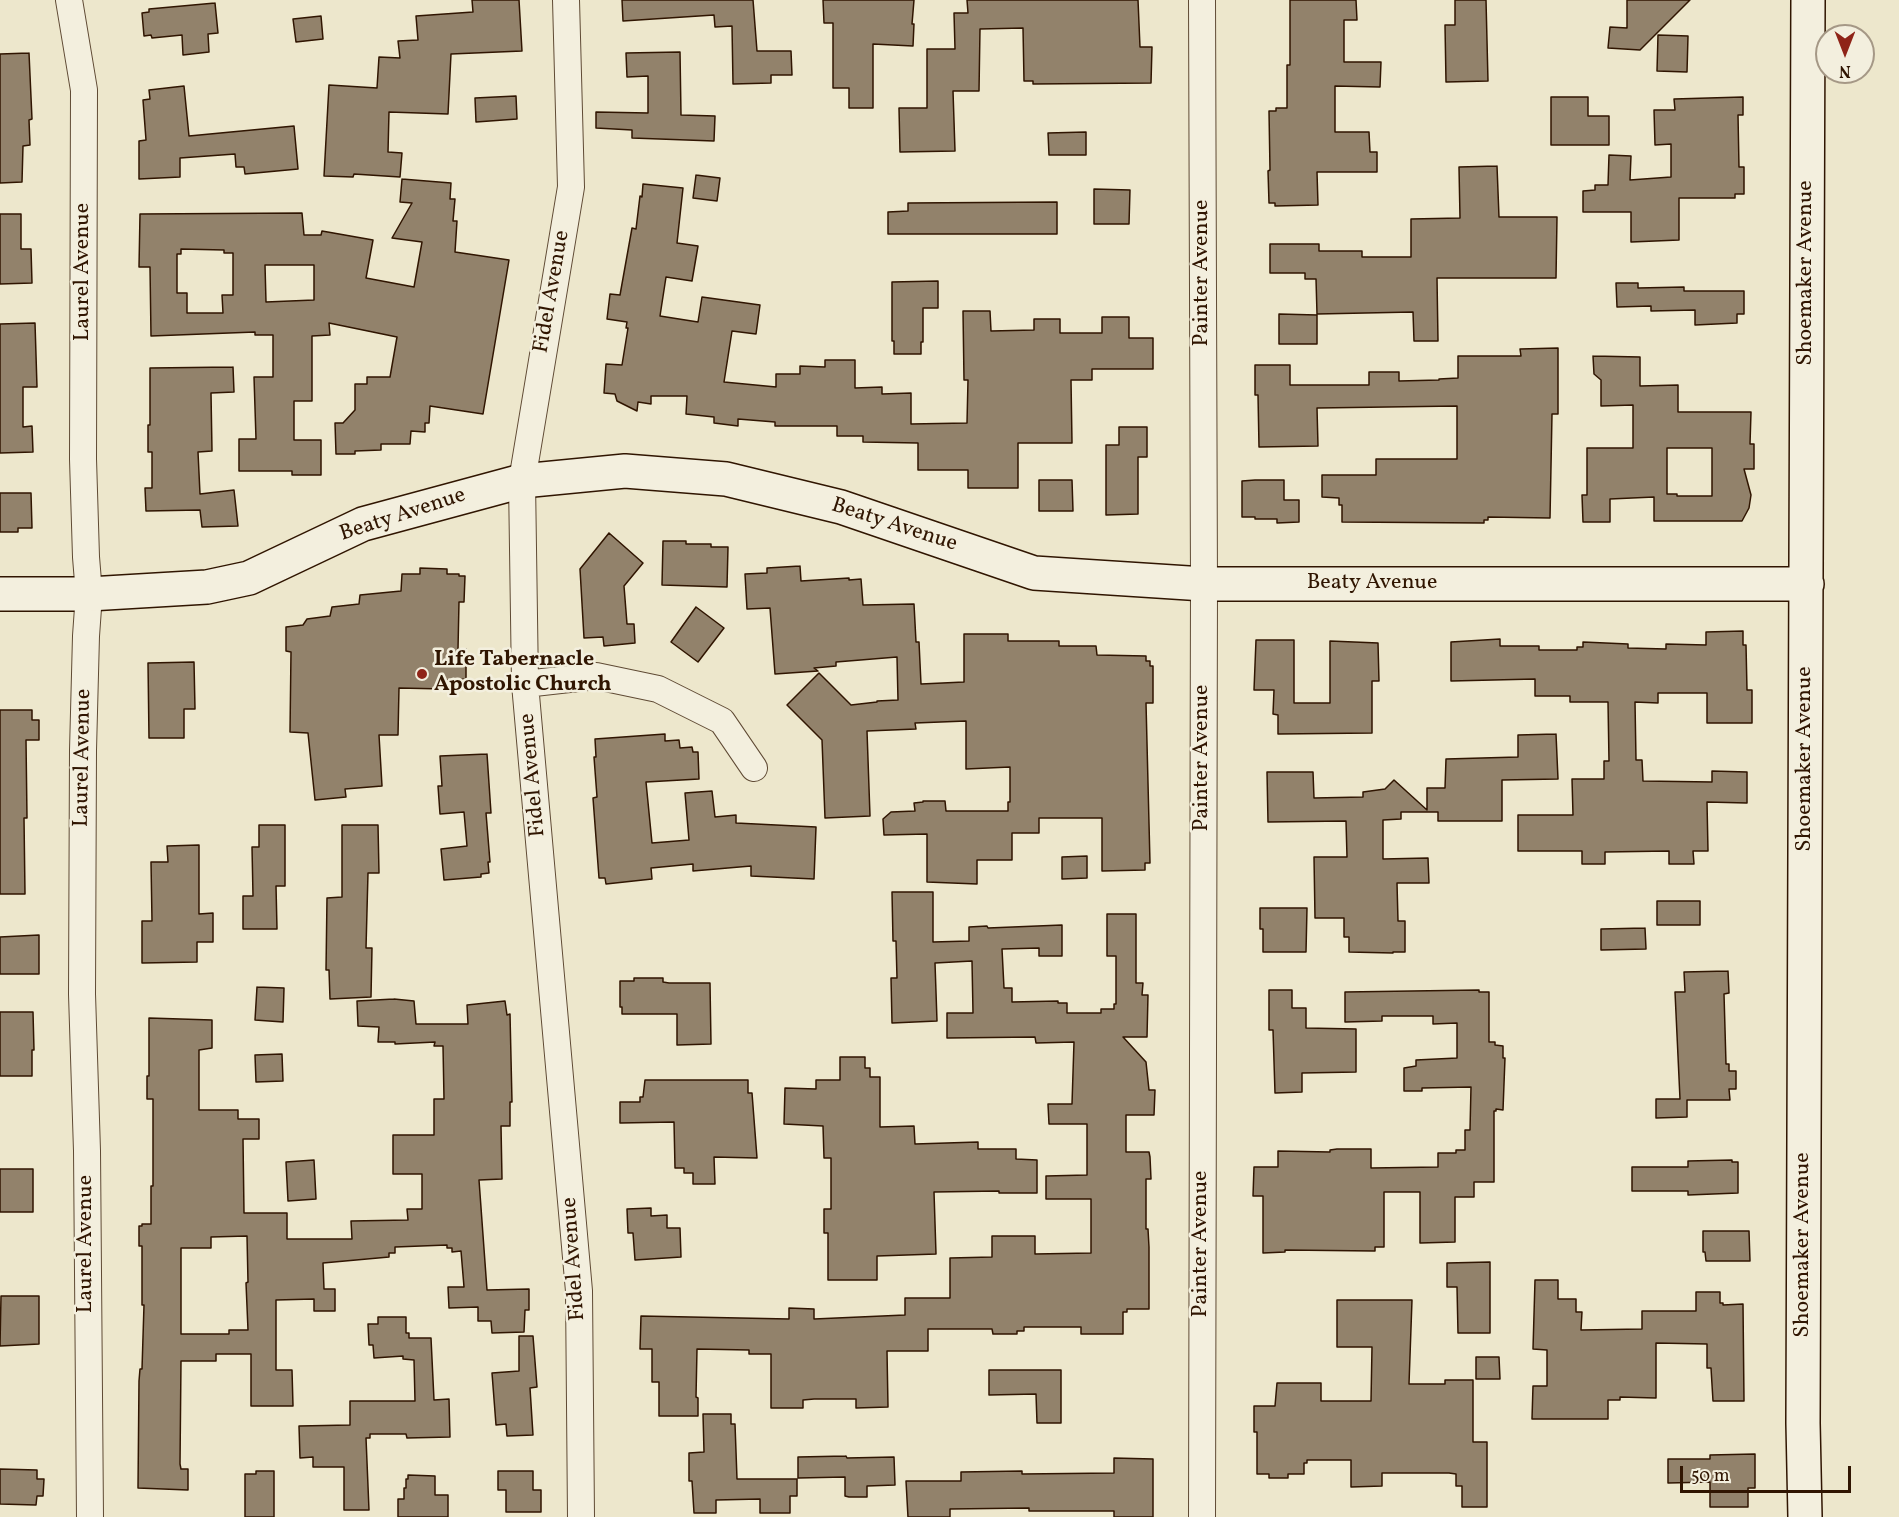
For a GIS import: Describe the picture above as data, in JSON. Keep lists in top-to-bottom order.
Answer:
{
  "streets": {
    "street": [
      "Laurel Avenue",
      "Painter Avenue",
      "Shoemaker Avenue",
      "Fidel Avenue",
      "Beaty Avenue"
    ]
  },
  "crossings": [
    ["Laurel Avenue", "Beaty Avenue"],
    ["Painter Avenue", "Beaty Avenue"],
    ["Shoemaker Avenue", "Beaty Avenue"],
    ["Fidel Avenue", "Beaty Avenue"]
  ],
  "places": ["Life Tabernacle Apostolic Church"],
  "scale_bar": "50 m",
  "north": "bottom"
}
